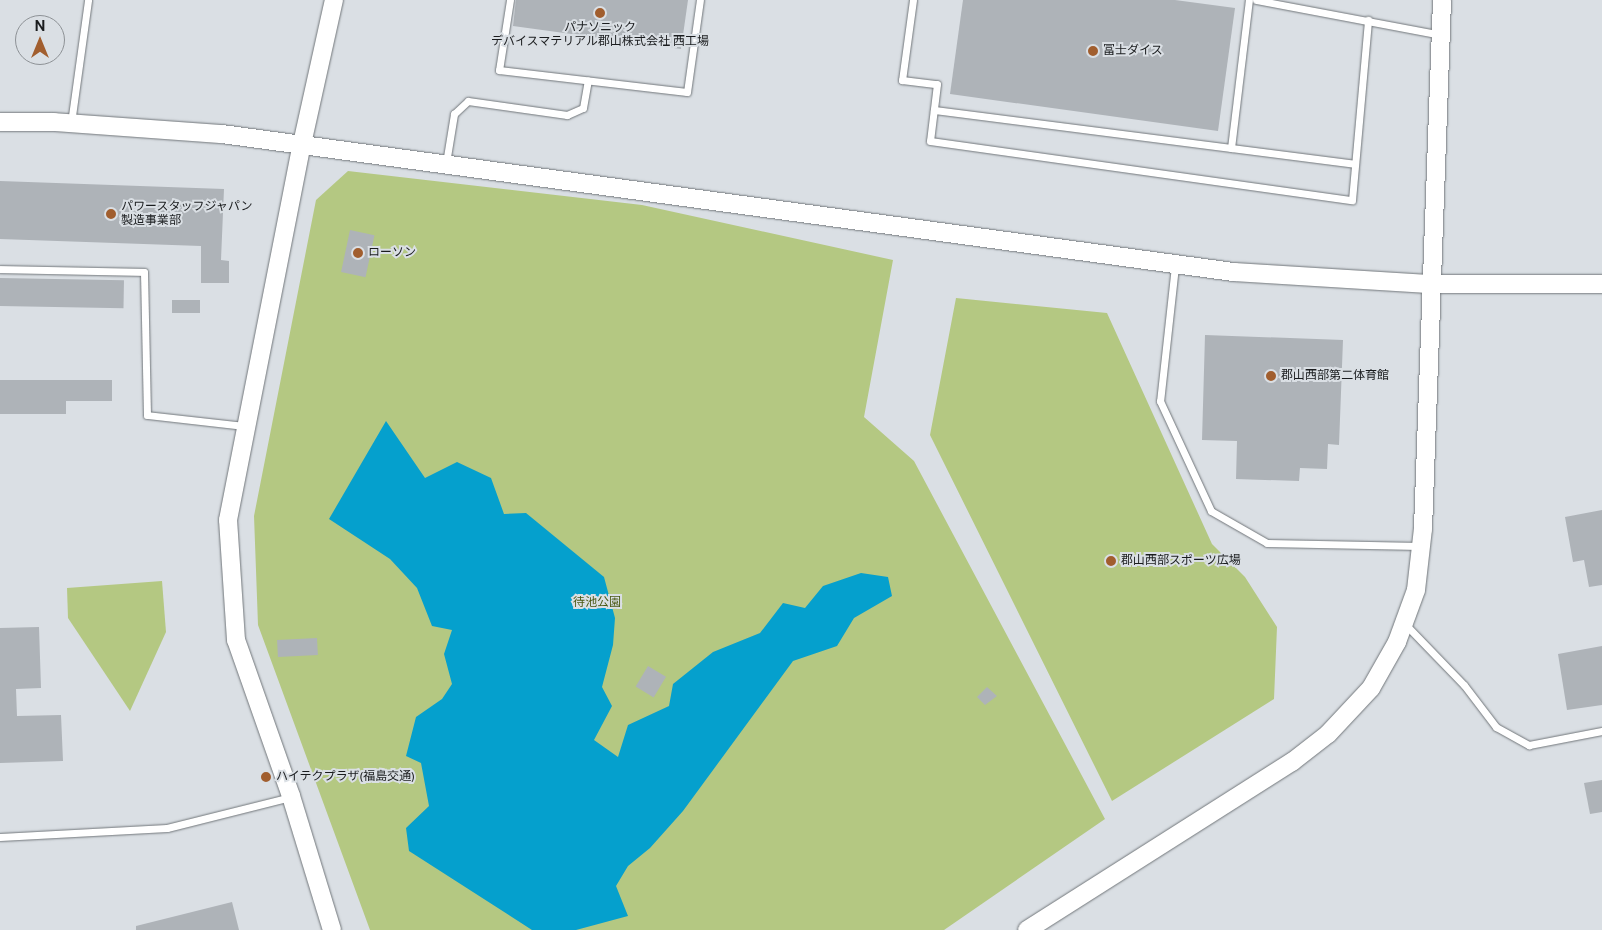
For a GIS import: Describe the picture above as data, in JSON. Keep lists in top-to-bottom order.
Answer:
{
  "parks": ["待池公園"],
  "places": [
    "パナソニック デバイスマテリアル郡山株式会社 西工場",
    "冨士ダイス",
    "パワースタッフジャパン 製造事業部",
    "ローソン",
    "郡山西部第二体育館",
    "郡山西部スポーツ広場",
    "ハイテクプラザ(福島交通)"
  ],
  "north": "top"
}
